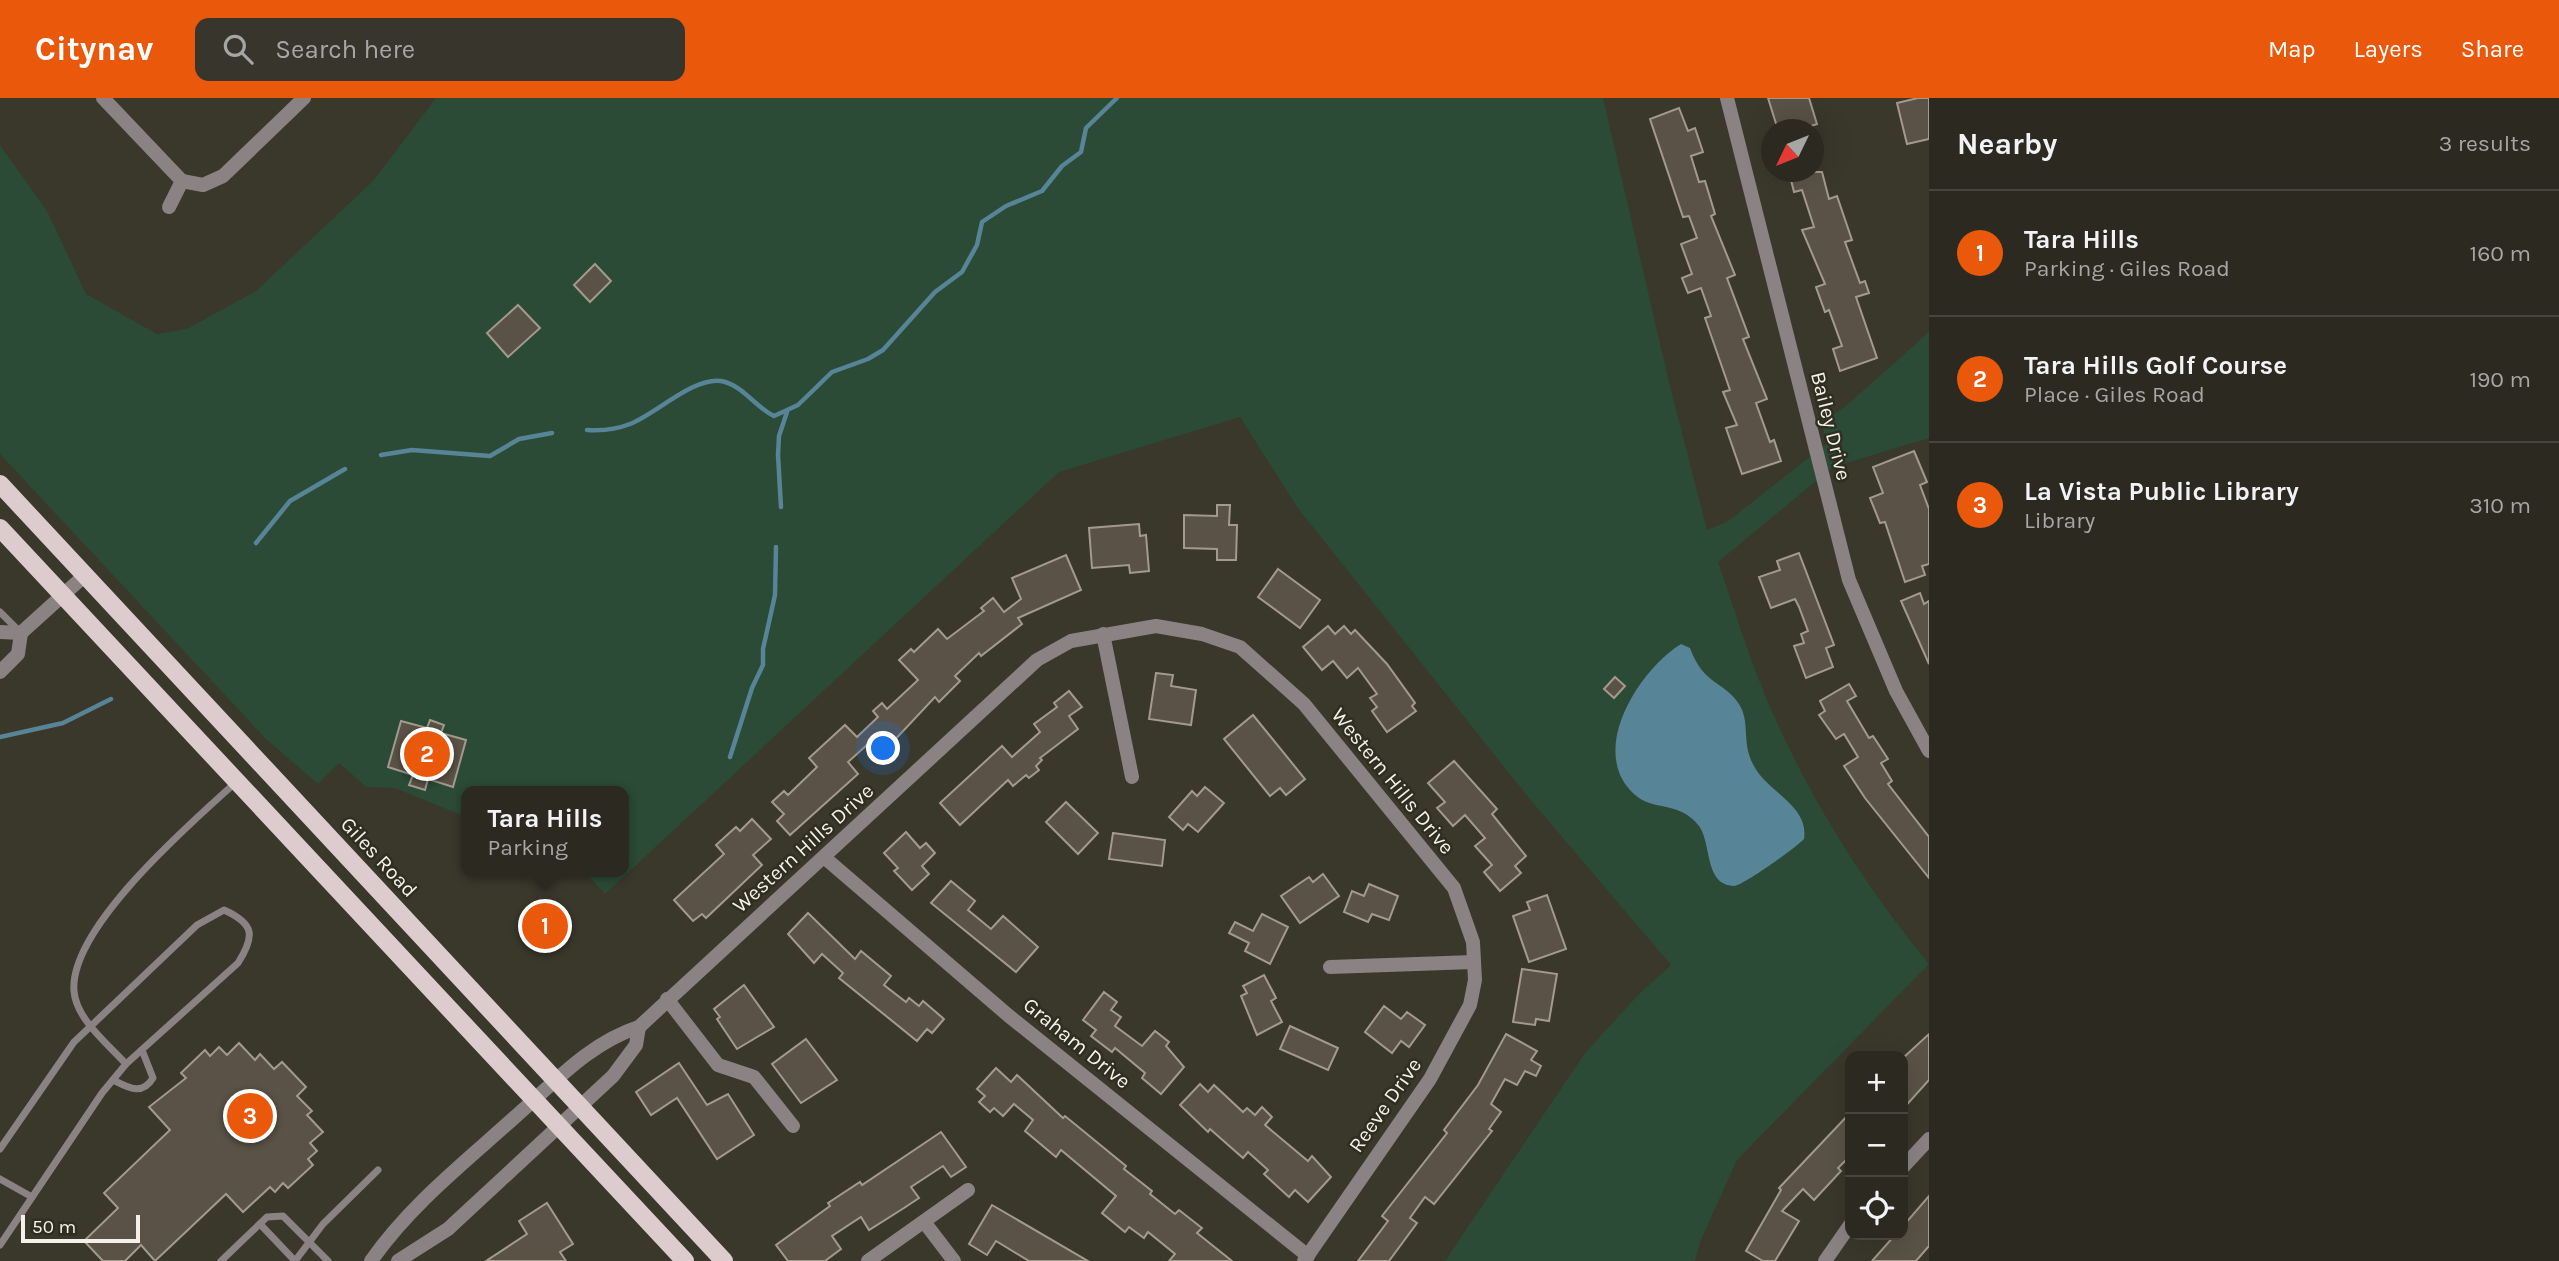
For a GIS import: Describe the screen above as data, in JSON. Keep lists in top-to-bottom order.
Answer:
{
  "streets": {
    "main road": ["Giles Road"],
    "street": [
      "Bailey Drive",
      "Western Hills Drive",
      "Graham Drive",
      "Reeve Drive"
    ]
  },
  "crossings": [
    ["Western Hills Drive", "Giles Road"],
    ["Western Hills Drive", "Graham Drive"],
    ["Western Hills Drive", "Reeve Drive"],
    ["Graham Drive", "Reeve Drive"]
  ],
  "scale_bar": "50 m",
  "north": "bottom left",
  "page": {
    "header": "Citynav",
    "search": "Search here",
    "nav": ["Map", "Layers", "Share"],
    "heading": ["Nearby", "3 results"],
    "list": [
      {
        "mark": "1",
        "name": "Tara Hills",
        "note": "Parking · Giles Road",
        "value": "160 m"
      },
      {
        "mark": "2",
        "name": "Tara Hills Golf Course",
        "note": "Place · Giles Road",
        "value": "190 m"
      },
      {
        "mark": "3",
        "name": "La Vista Public Library",
        "note": "Library",
        "value": "310 m"
      }
    ],
    "pins": ["2", "1", "3"],
    "popup": ["Tara Hills", "Parking"],
    "map_buttons": ["+", "−"],
    "scale": "50 m"
  }
}
